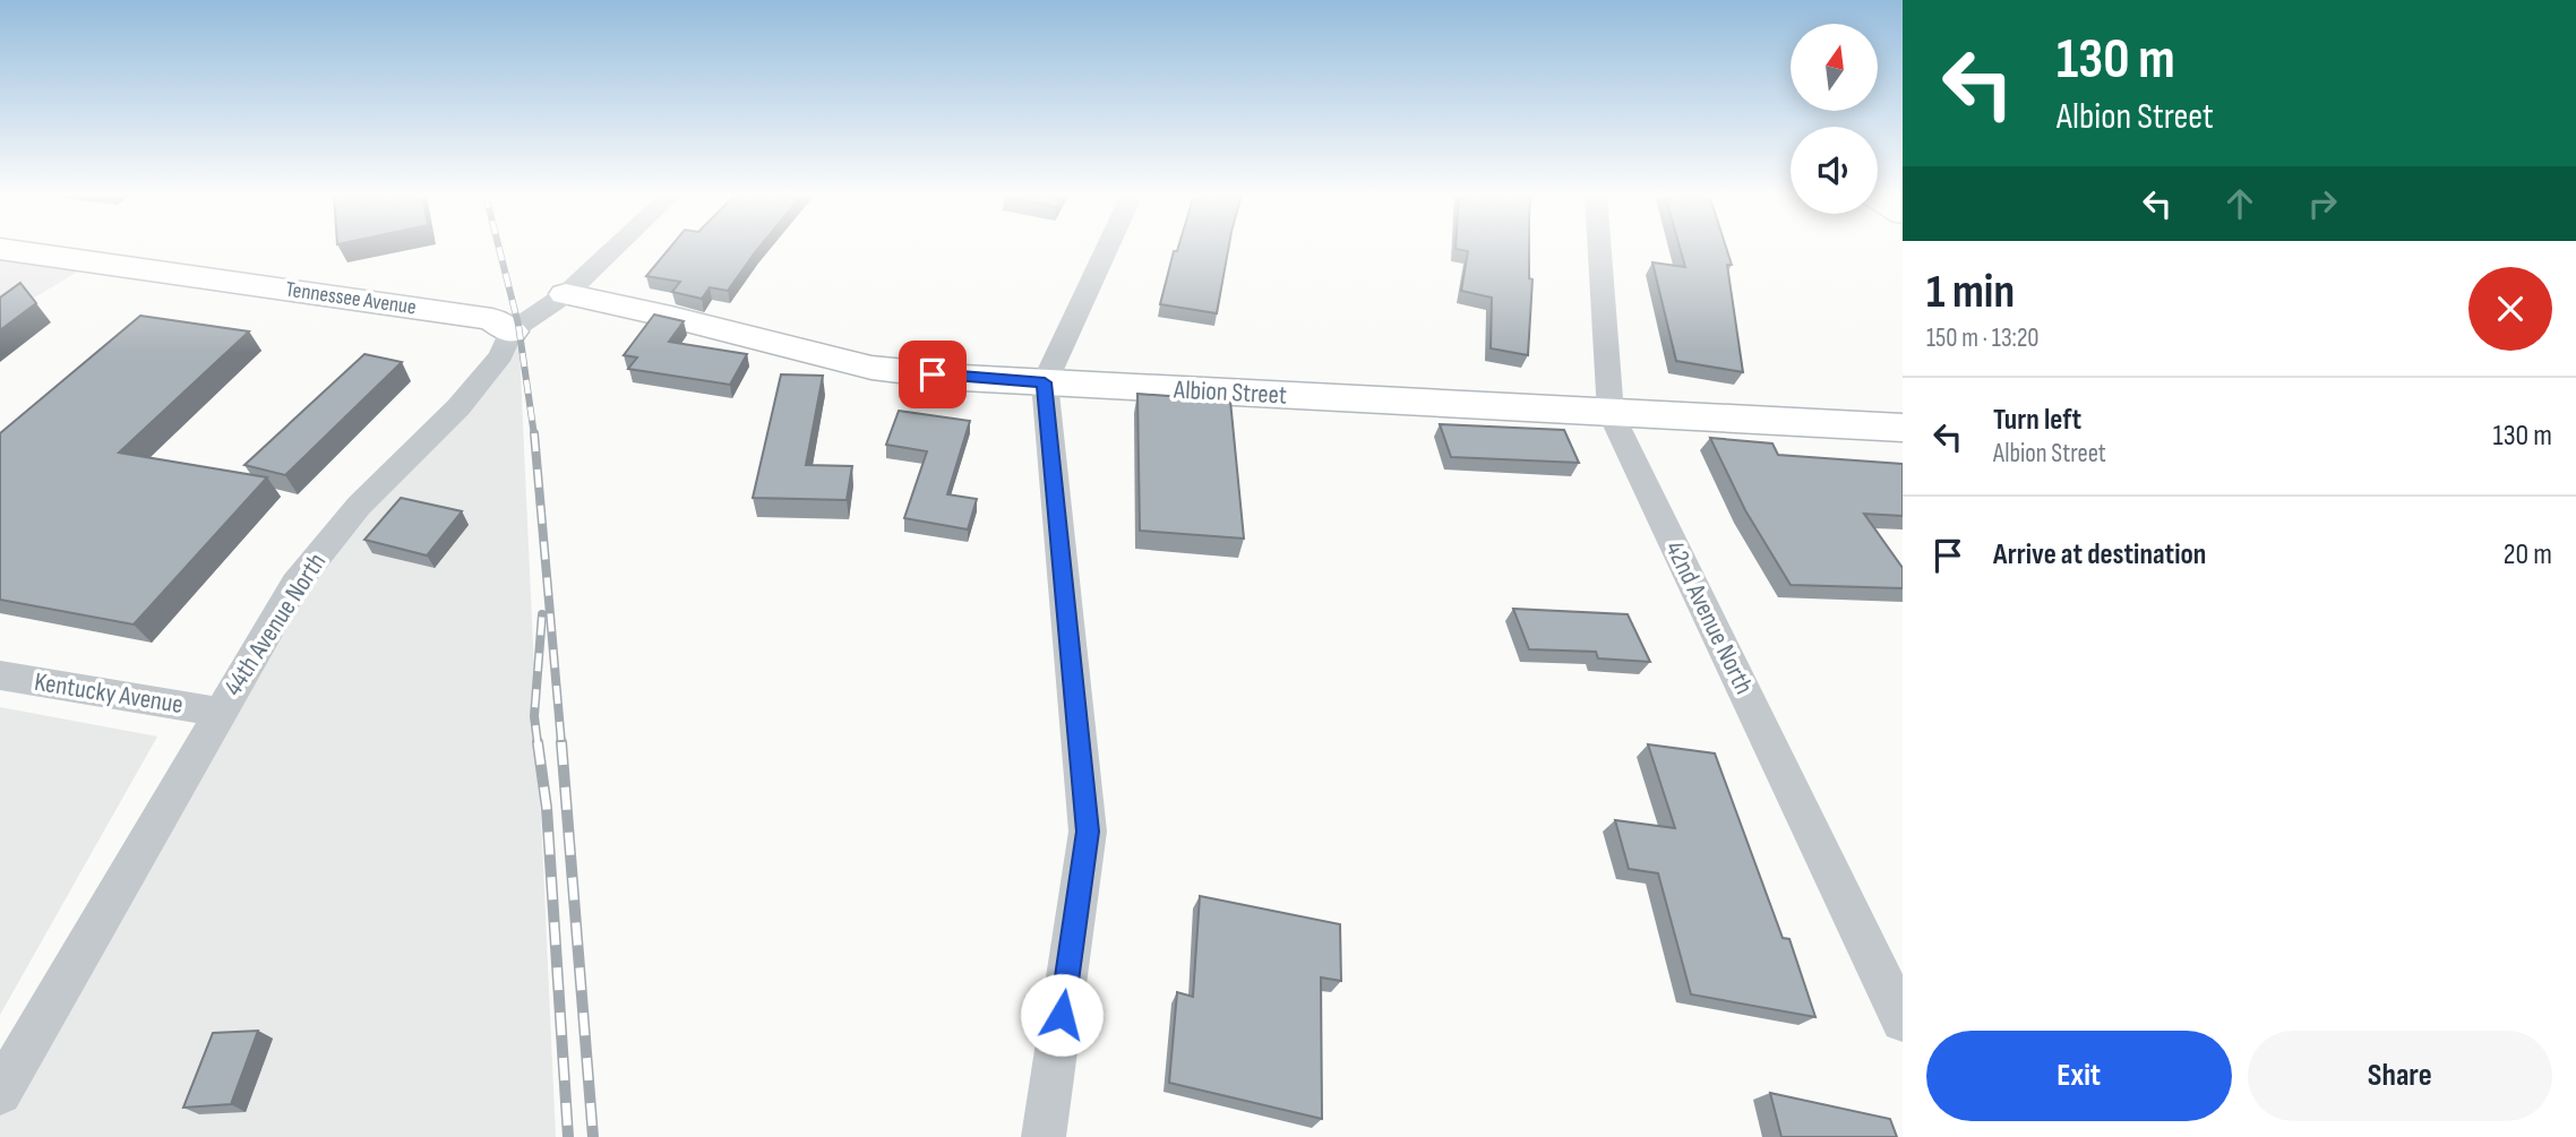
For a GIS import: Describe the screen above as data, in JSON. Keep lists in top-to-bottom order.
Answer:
{
  "streets": {
    "street": [
      "Tennessee Avenue",
      "Albion Street",
      "42nd Avenue North",
      "44th Avenue North",
      "Kentucky Avenue"
    ]
  },
  "crossings": [
    ["Tennessee Avenue", "44th Avenue North"],
    ["Albion Street", "42nd Avenue North"],
    ["Albion Street", "44th Avenue North"],
    ["44th Avenue North", "Kentucky Avenue"]
  ],
  "north": "top",
  "page": {
    "turn": ["130 m", "Albion Street"],
    "heading": ["1 min", "150 m · 13:20"],
    "list": [
      {
        "name": "Turn left",
        "note": "Albion Street",
        "value": "130 m"
      },
      {
        "name": "Arrive at destination",
        "value": "20 m"
      }
    ],
    "buttons": ["Exit", "Share"]
  }
}
